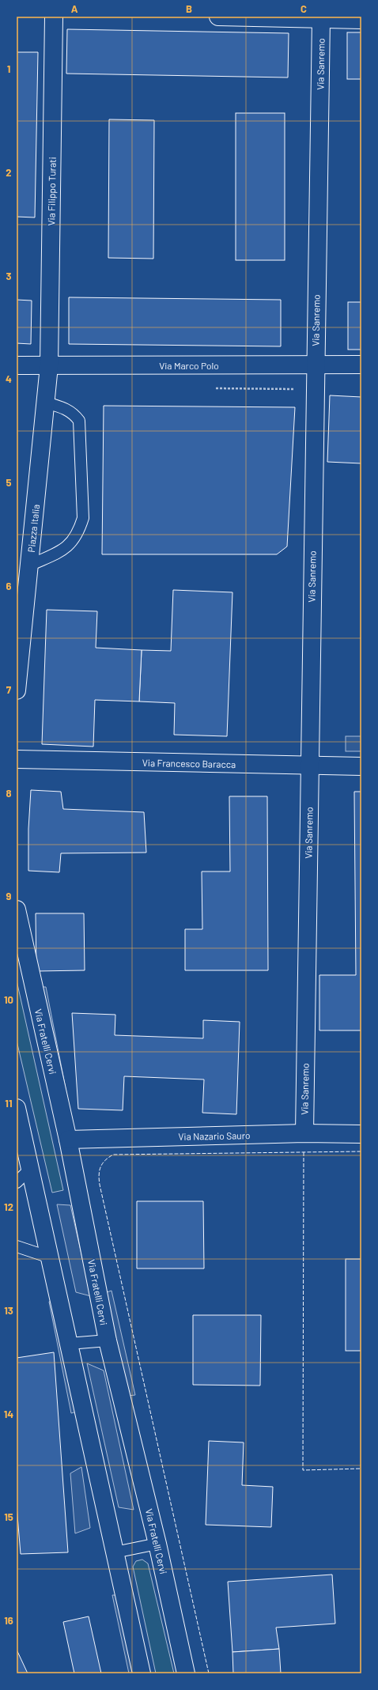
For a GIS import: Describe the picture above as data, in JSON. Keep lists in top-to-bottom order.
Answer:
{
  "streets": {
    "street": [
      "Via Sanremo",
      "Via Filippo Turati",
      "Via Marco Polo",
      "Piazza Italia",
      "Via Francesco Baracca",
      "Via Fratelli Cervi",
      "Via Nazario Sauro"
    ]
  },
  "crossings": [
    ["Via Sanremo", "Via Marco Polo"],
    ["Via Sanremo", "Via Francesco Baracca"],
    ["Via Sanremo", "Via Nazario Sauro"],
    ["Via Filippo Turati", "Via Marco Polo"],
    ["Via Filippo Turati", "Piazza Italia"],
    ["Via Marco Polo", "Piazza Italia"],
    ["Via Fratelli Cervi", "Via Nazario Sauro"]
  ],
  "grid": {
    "columns": ["A", "B", "C"],
    "rows": [
      "1",
      "2",
      "3",
      "4",
      "5",
      "6",
      "7",
      "8",
      "9",
      "10",
      "11",
      "12",
      "13",
      "14",
      "15",
      "16"
    ]
  }
}
